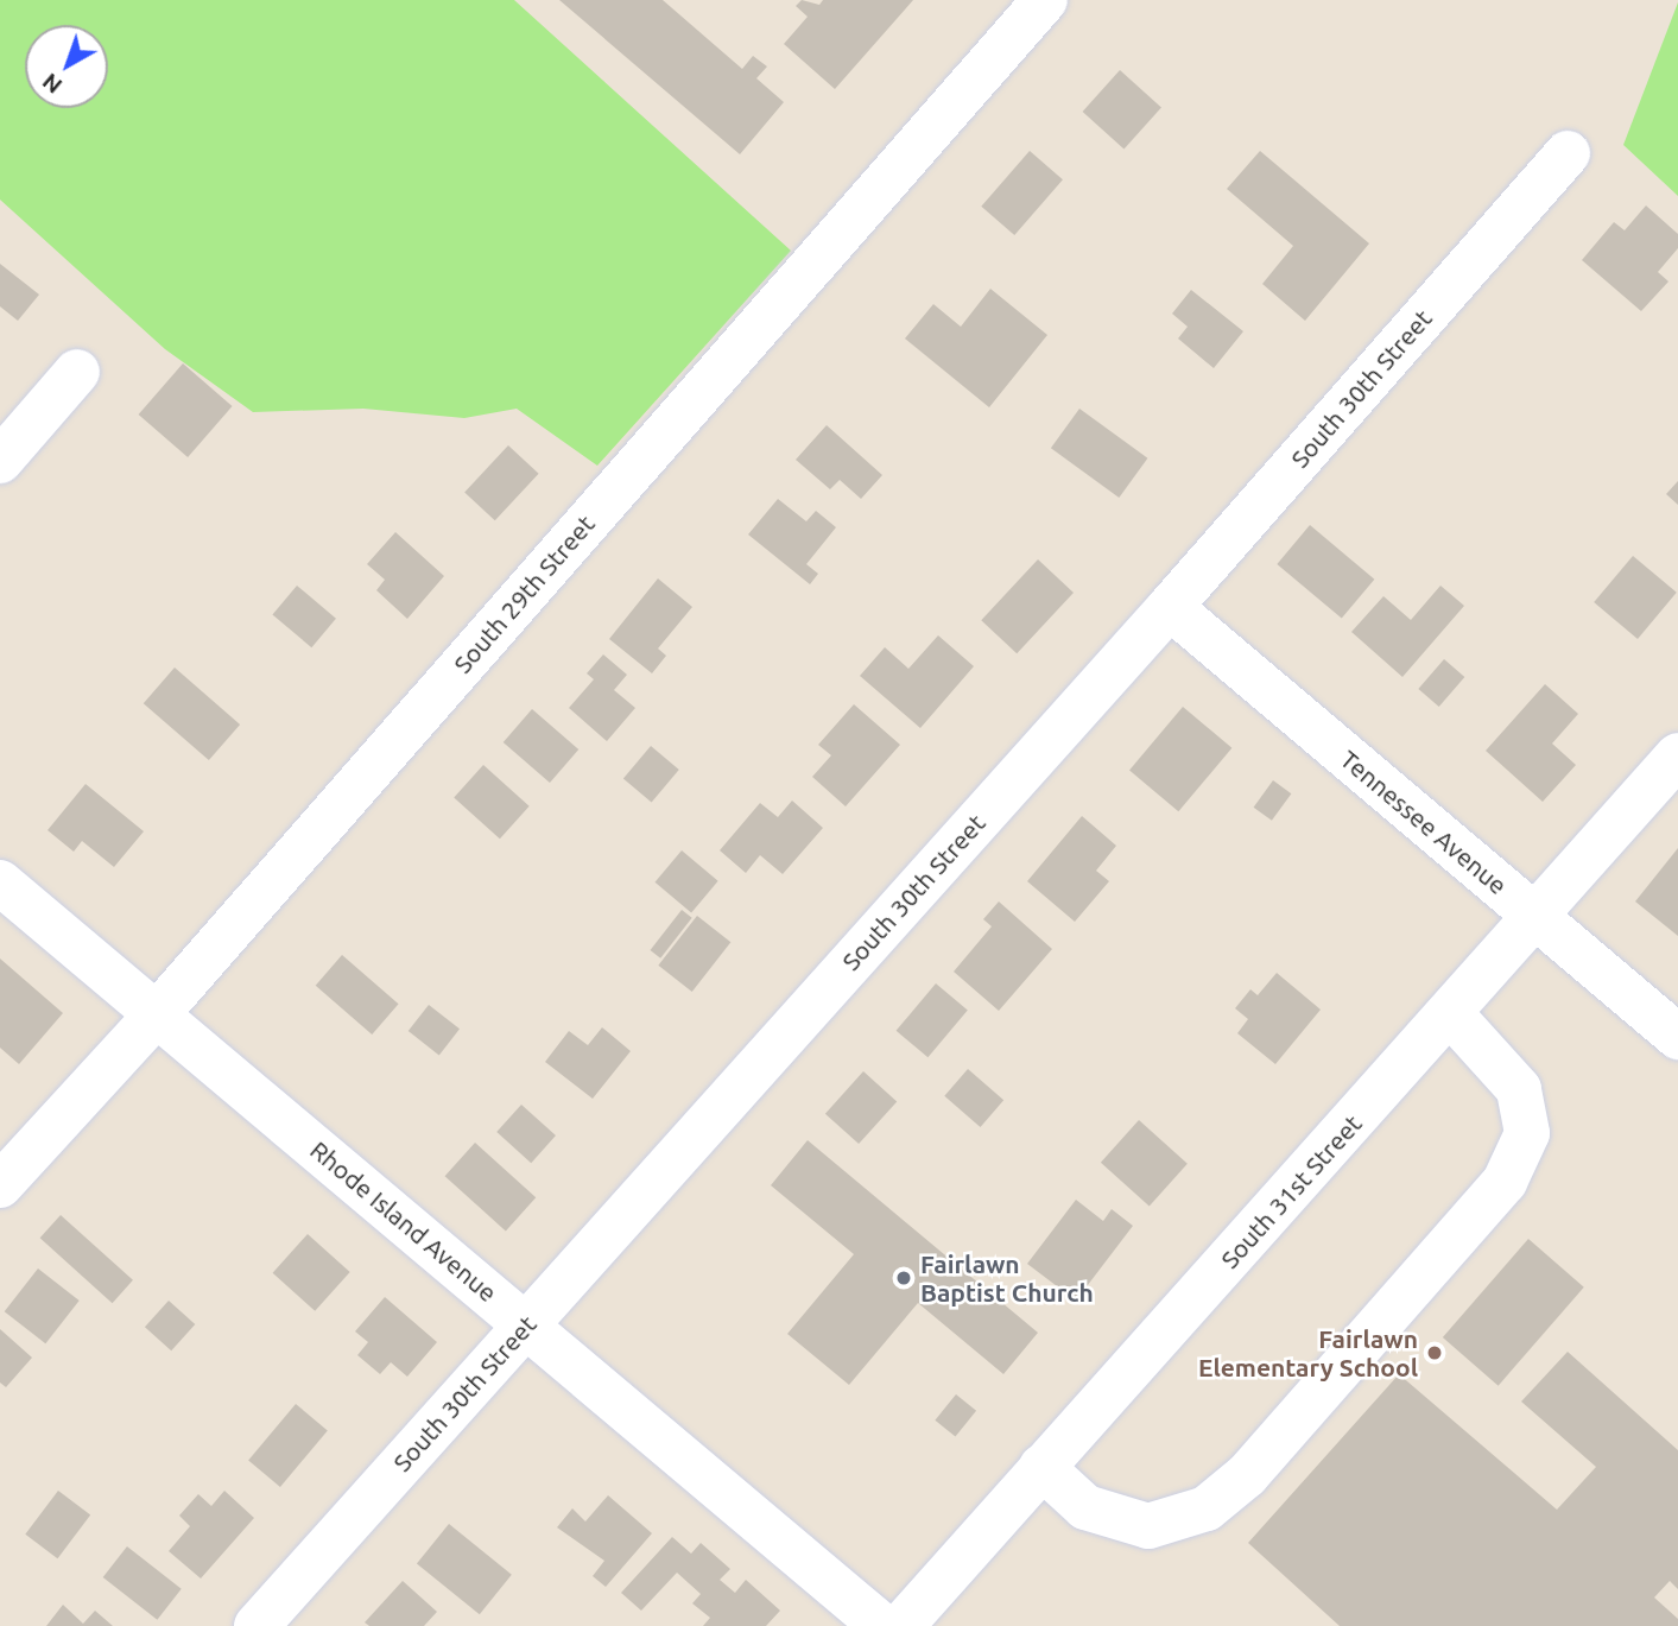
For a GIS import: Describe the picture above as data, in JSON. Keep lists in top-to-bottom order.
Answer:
{
  "streets": {
    "street": [
      "South 30th Street",
      "South 29th Street",
      "Tennessee Avenue",
      "South 31st Street",
      "Rhode Island Avenue"
    ]
  },
  "crossings": [
    ["South 30th Street", "Tennessee Avenue"],
    ["South 30th Street", "Rhode Island Avenue"],
    ["South 29th Street", "Rhode Island Avenue"],
    ["Tennessee Avenue", "South 31st Street"]
  ],
  "places": ["Fairlawn Baptist Church", "Fairlawn Elementary School"],
  "north": "bottom left"
}
